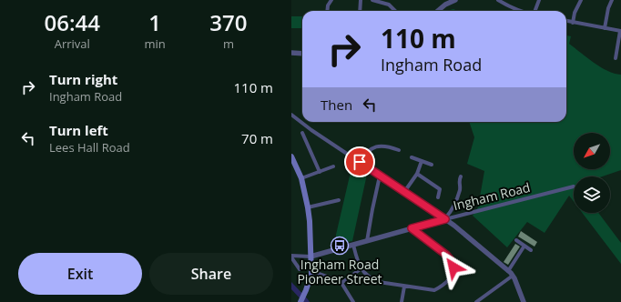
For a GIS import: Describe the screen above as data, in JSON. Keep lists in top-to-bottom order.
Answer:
{
  "streets": {
    "street": ["Ingham Road"]
  },
  "places": {
    "bus stop": ["Ingham Road Pioneer Street"]
  },
  "north": "bottom left",
  "page": {
    "eta": [
      "06:44",
      "Arrival",
      "1",
      "min",
      "370",
      "m"
    ],
    "turn": ["110 m", "Ingham Road"],
    "list": [
      {
        "name": "Turn right",
        "note": "Ingham Road",
        "value": "110 m"
      },
      {
        "name": "Turn left",
        "note": "Lees Hall Road",
        "value": "70 m"
      }
    ],
    "then": "Then",
    "buttons": ["Exit", "Share"]
  }
}
